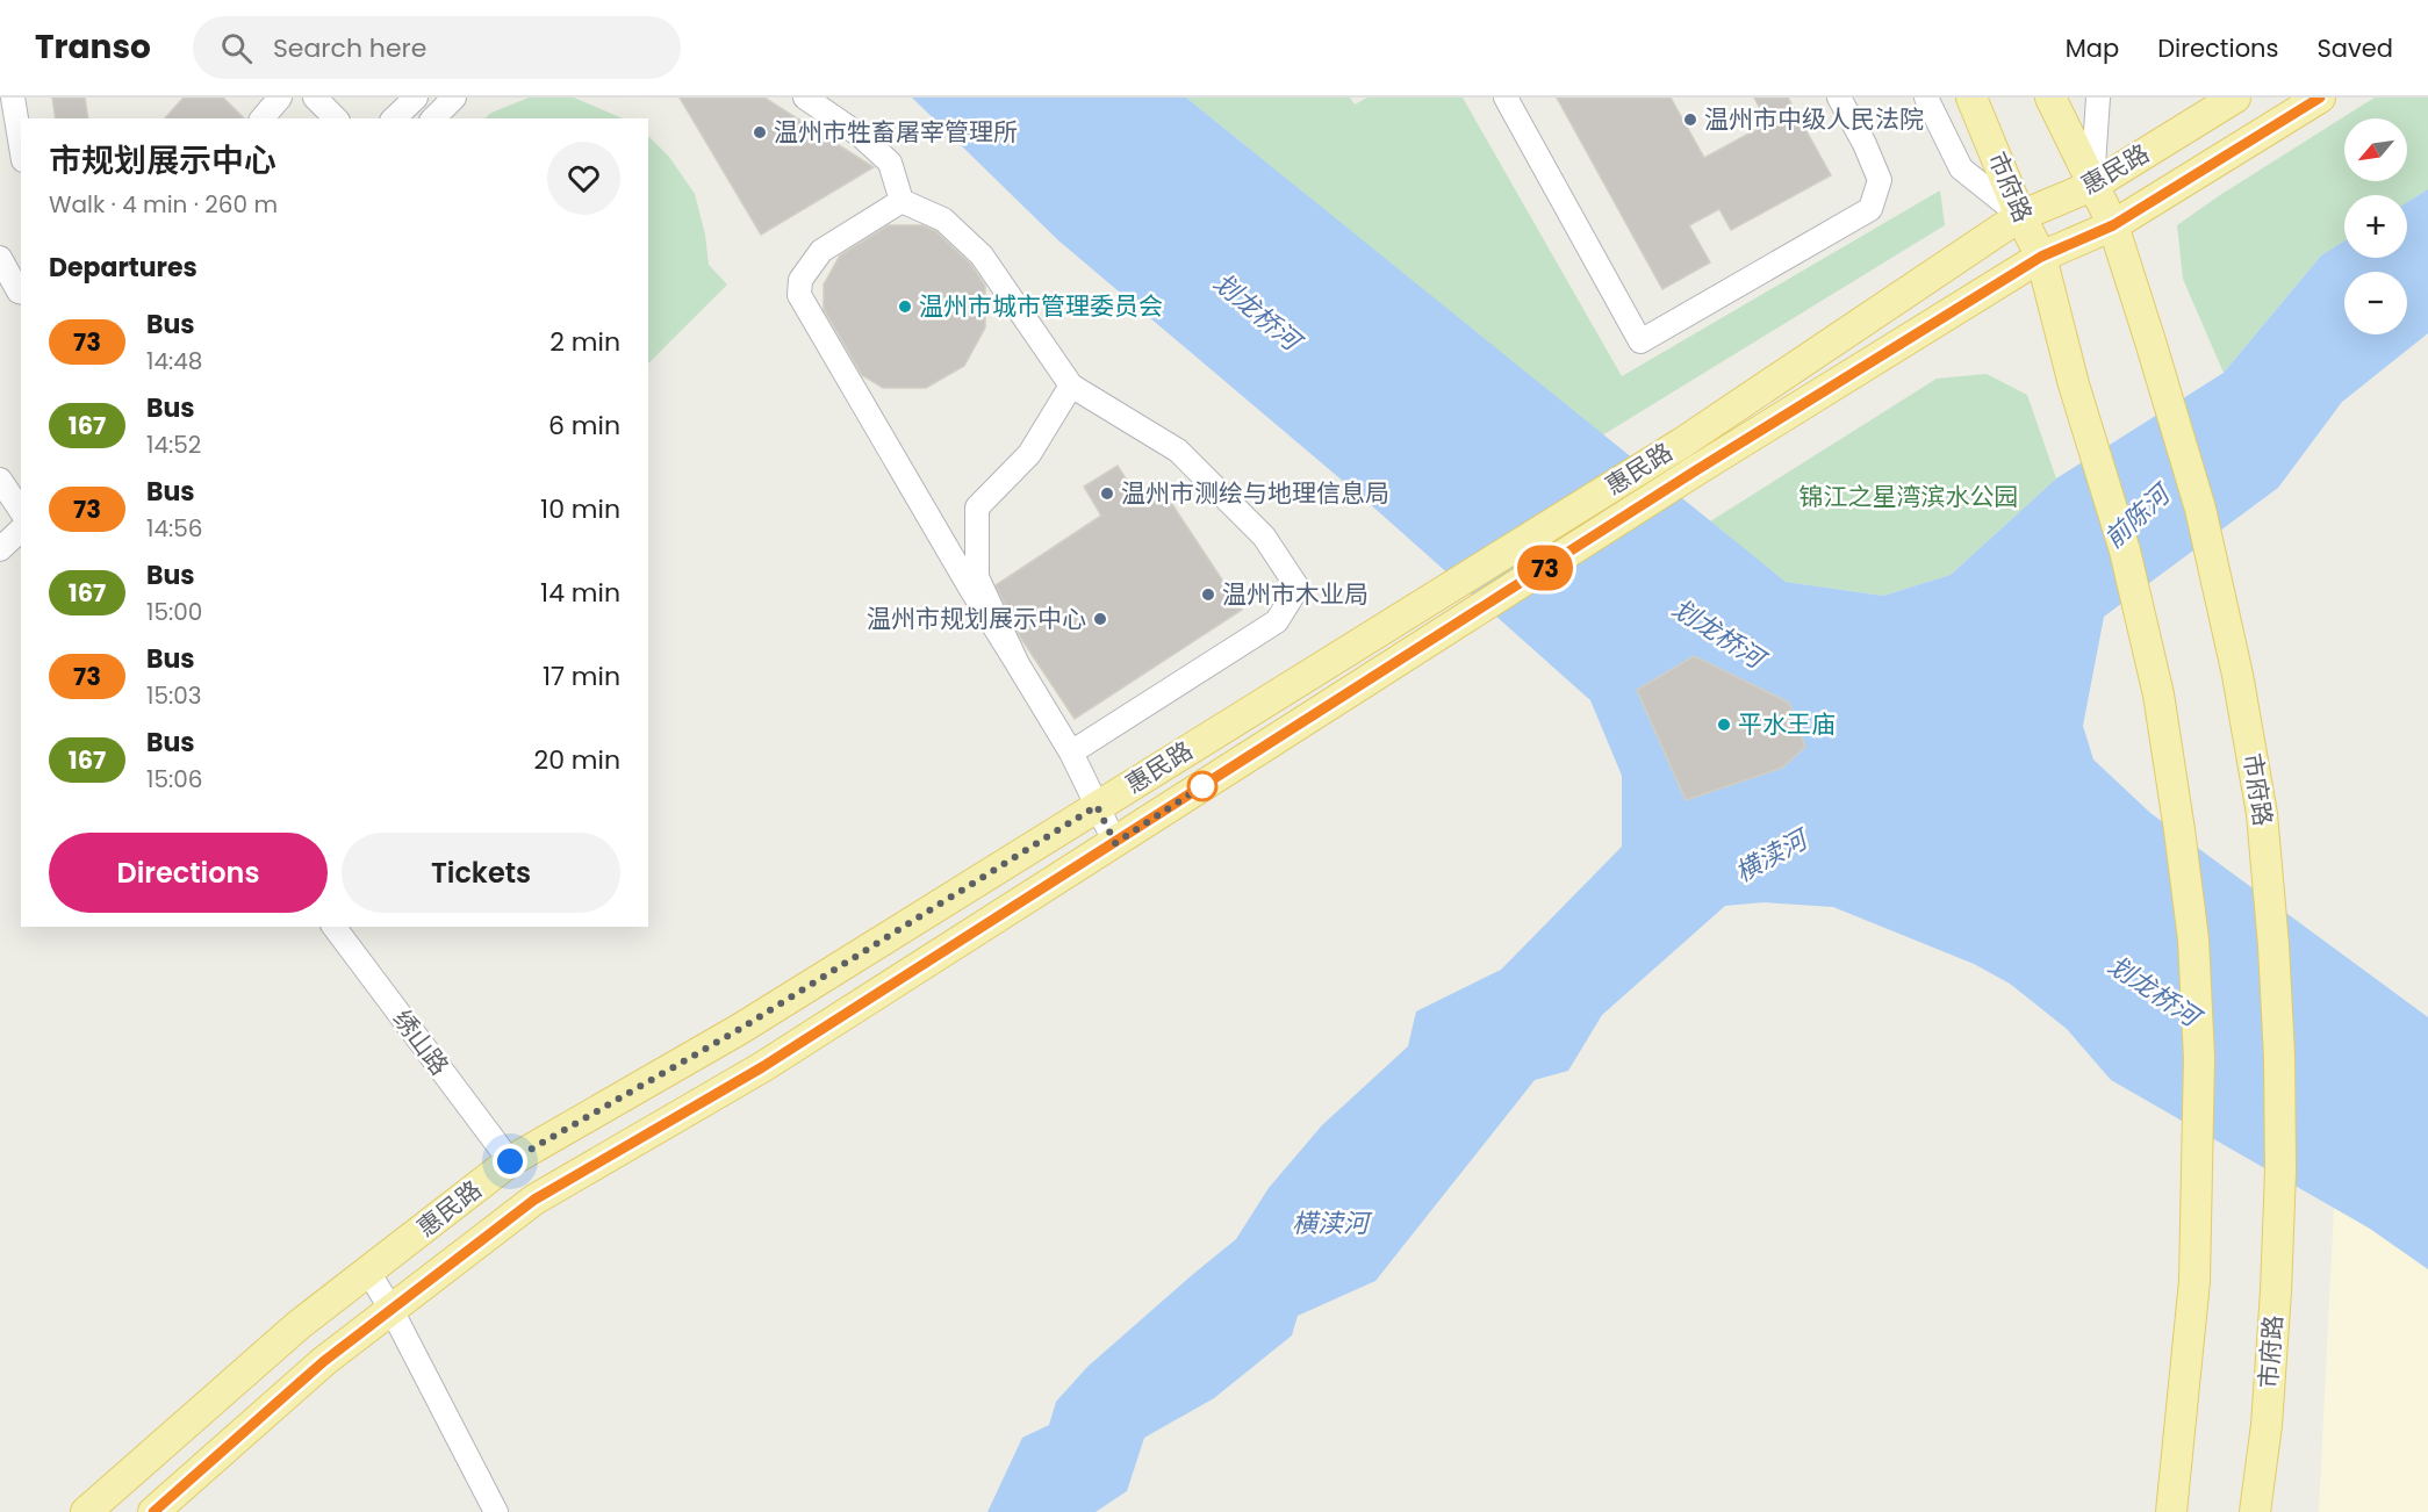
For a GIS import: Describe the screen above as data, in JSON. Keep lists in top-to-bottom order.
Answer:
{
  "streets": {
    "main road": ["惠民路", "市府路"],
    "street": ["绣山路"]
  },
  "crossings": [
    ["惠民路", "市府路"],
    ["惠民路", "绣山路"]
  ],
  "water": ["划龙桥河", "前陈河", "横渎河"],
  "parks": ["锦江之星湾滨水公园"],
  "places": [
    "温州市中级人民法院",
    "温州市牲畜屠宰管理所",
    "温州市城市管理委员会",
    "温州市测绘与地理信息局",
    "温州市木业局",
    "温州市规划展示中心",
    "平水王庙"
  ],
  "lines": ["bus line 73"],
  "north": "bottom left",
  "page": {
    "header": "Transo",
    "search": "Search here",
    "nav": ["Map", "Directions", "Saved"],
    "on_map": "73",
    "map_buttons": ["+", "−"],
    "heading": [
      ["市规划展示中心", "Walk · 4 min · 260 m"],
      "Departures"
    ],
    "list": [
      {
        "mark": "73",
        "name": "Bus",
        "note": "14:48",
        "value": "2 min"
      },
      {
        "mark": "167",
        "name": "Bus",
        "note": "14:52",
        "value": "6 min"
      },
      {
        "mark": "73",
        "name": "Bus",
        "note": "14:56",
        "value": "10 min"
      },
      {
        "mark": "167",
        "name": "Bus",
        "note": "15:00",
        "value": "14 min"
      },
      {
        "mark": "73",
        "name": "Bus",
        "note": "15:03",
        "value": "17 min"
      },
      {
        "mark": "167",
        "name": "Bus",
        "note": "15:06",
        "value": "20 min"
      }
    ],
    "buttons": ["Directions", "Tickets"]
  }
}
